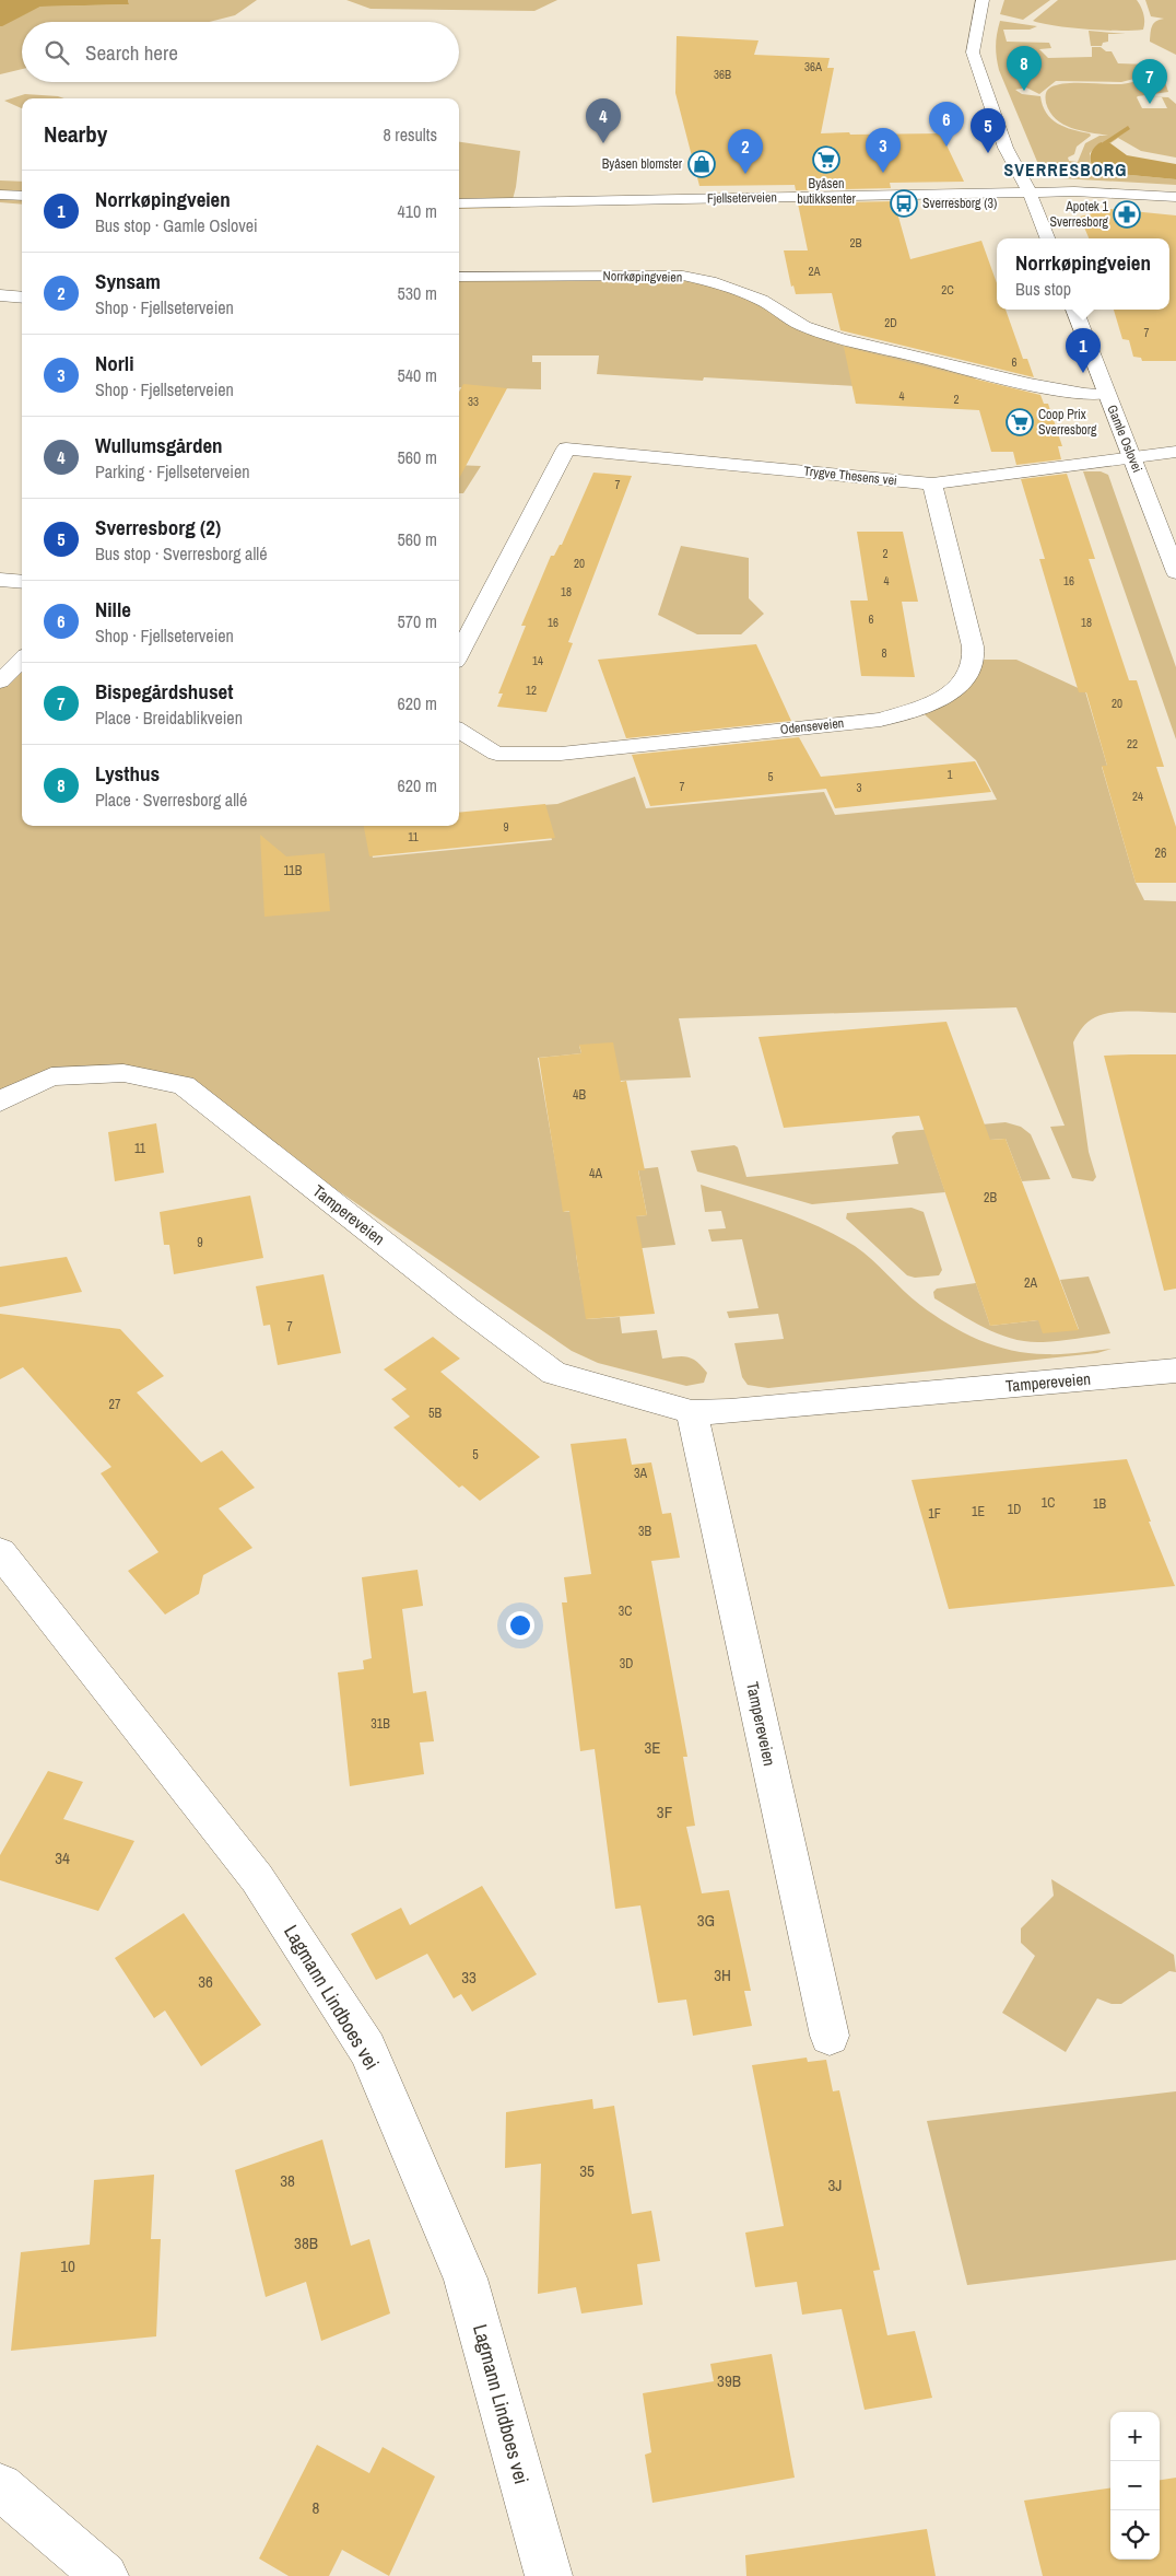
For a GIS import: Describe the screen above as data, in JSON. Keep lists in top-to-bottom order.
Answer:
{
  "streets": {
    "street": [
      "Fjellseterveien",
      "Norrkøpingveien",
      "Gamle Oslovei",
      "Trygve Thesens vei",
      "Odenseveien",
      "Tampereveien",
      "Lagmann Lindboes vei"
    ]
  },
  "crossings": [
    ["Norrkøpingveien", "Gamle Oslovei"],
    ["Gamle Oslovei", "Trygve Thesens vei"],
    ["Trygve Thesens vei", "Odenseveien"]
  ],
  "districts": ["SVERRESBORG"],
  "places": {
    "supermarket": ["Byåsen butikksenter", "Coop Prix Sverresborg"],
    "shop": ["Byåsen blomster"],
    "bus stop": ["Sverresborg (3)"],
    "pharmacy": ["Apotek 1 Sverresborg"]
  },
  "house_numbers": [
    "36A",
    "36B",
    "2B",
    "2A",
    "2C",
    "2D",
    "7",
    "6",
    "4",
    "2",
    "33",
    "7",
    "2",
    "20",
    "4",
    "16",
    "18",
    "6",
    "16",
    "18",
    "8",
    "14",
    "12",
    "20",
    "22",
    "1",
    "5",
    "7",
    "3",
    "24",
    "9",
    "11",
    "26",
    "11B",
    "4B",
    "11",
    "4A",
    "2B",
    "9",
    "2A",
    "7",
    "27",
    "5B",
    "5",
    "3A",
    "1C",
    "1B",
    "1D",
    "1E",
    "1F",
    "3B",
    "3C",
    "3D",
    "31B",
    "3E",
    "3F",
    "34",
    "3G",
    "3H",
    "33",
    "36",
    "35",
    "38",
    "3J",
    "38B",
    "10",
    "39B",
    "8"
  ],
  "page": {
    "search": "Search here",
    "pins": [
      "8",
      "7",
      "4",
      "6",
      "5",
      "3",
      "2",
      "1"
    ],
    "heading": ["Nearby", "8 results"],
    "list": [
      {
        "mark": "1",
        "name": "Norrkøpingveien",
        "note": "Bus stop · Gamle Oslovei",
        "value": "410 m"
      },
      {
        "mark": "2",
        "name": "Synsam",
        "note": "Shop · Fjellseterveien",
        "value": "530 m"
      },
      {
        "mark": "3",
        "name": "Norli",
        "note": "Shop · Fjellseterveien",
        "value": "540 m"
      },
      {
        "mark": "4",
        "name": "Wullumsgården",
        "note": "Parking · Fjellseterveien",
        "value": "560 m"
      },
      {
        "mark": "5",
        "name": "Sverresborg (2)",
        "note": "Bus stop · Sverresborg allé",
        "value": "560 m"
      },
      {
        "mark": "6",
        "name": "Nille",
        "note": "Shop · Fjellseterveien",
        "value": "570 m"
      },
      {
        "mark": "7",
        "name": "Bispegårdshuset",
        "note": "Place · Breidablikveien",
        "value": "620 m"
      },
      {
        "mark": "8",
        "name": "Lysthus",
        "note": "Place · Sverresborg allé",
        "value": "620 m"
      }
    ],
    "popup": ["Norrkøpingveien", "Bus stop"],
    "map_buttons": ["+", "−"]
  }
}
